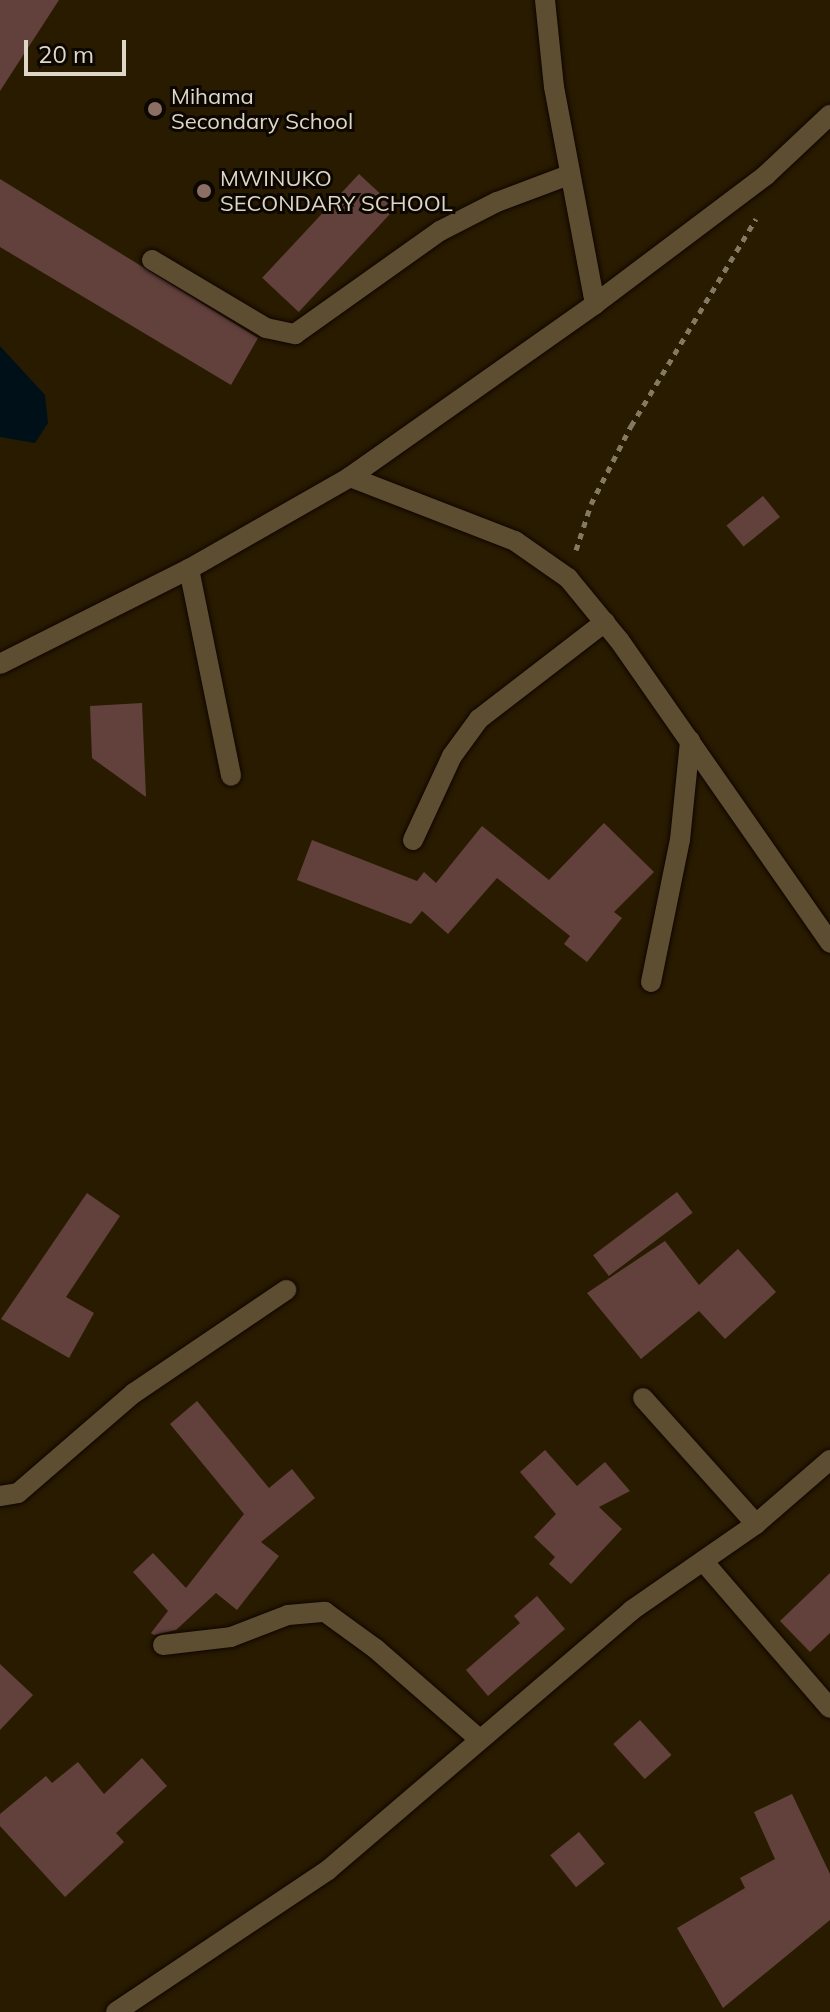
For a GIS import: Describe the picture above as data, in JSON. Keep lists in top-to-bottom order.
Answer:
{
  "places": ["Mihama Secondary School", "MWINUKO SECONDARY SCHOOL"],
  "scale_bar": "20 m"
}
